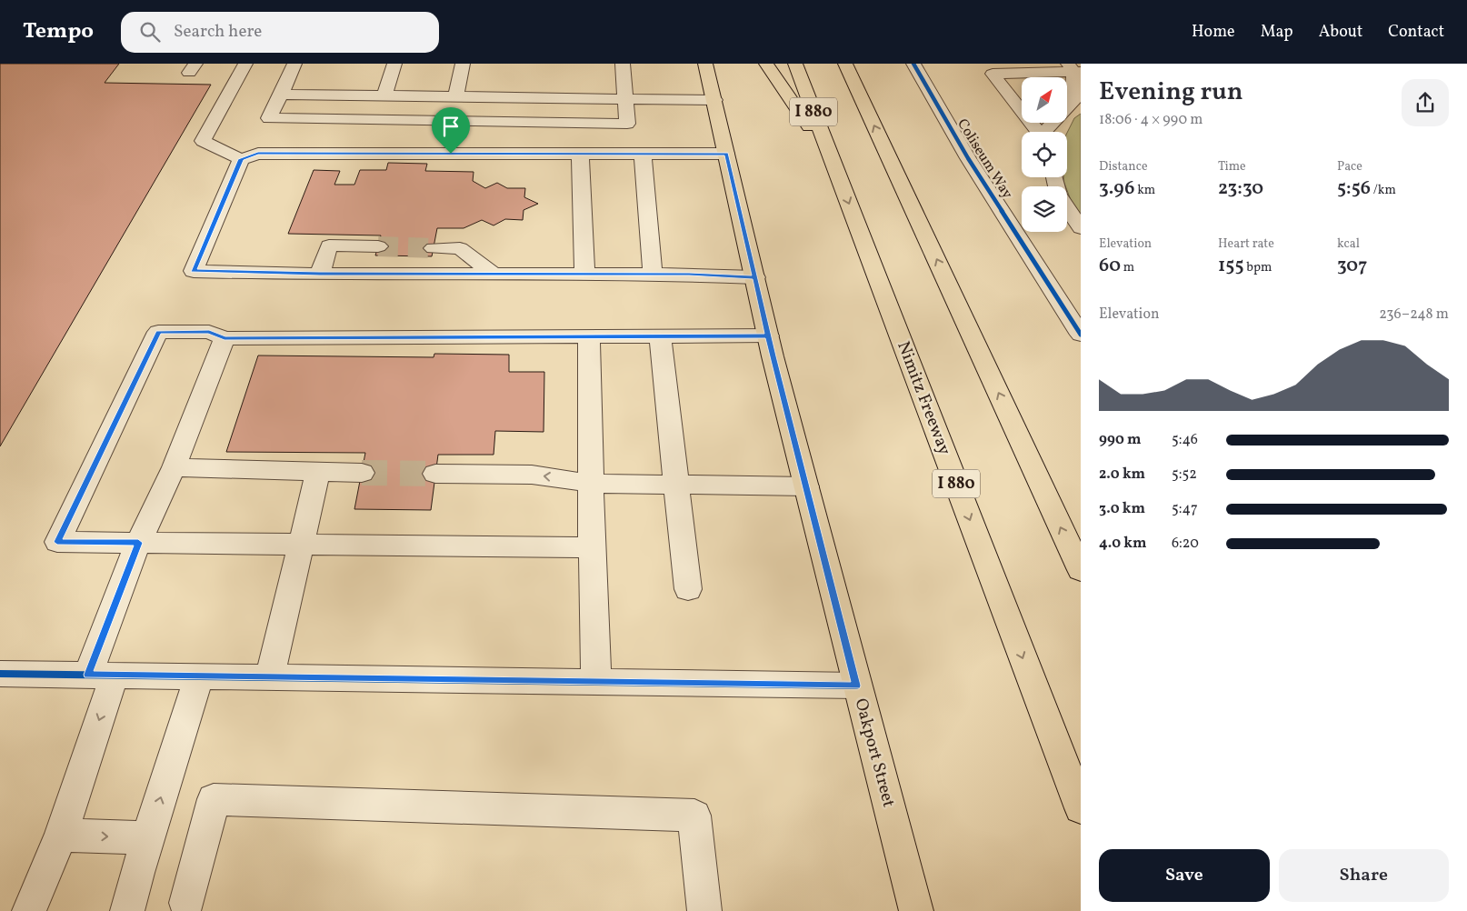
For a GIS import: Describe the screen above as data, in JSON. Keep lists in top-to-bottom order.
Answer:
{
  "streets": {
    "main road": ["I 880", "Nimitz Freeway", "Oakport Street"],
    "street": ["Coliseum Way"]
  },
  "north": "top right",
  "page": {
    "header": "Tempo",
    "search": "Search here",
    "nav": [
      "Home",
      "Map",
      "About",
      "Contact"
    ],
    "heading": ["Evening run", "18:06 · 4 × 990 m"],
    "stats": [
      ["Distance", "3.96 km"],
      ["Time", "23:30"],
      ["Pace", "5:56 /km"],
      ["Elevation", "60 m"],
      ["Heart rate", "155 bpm"],
      ["kcal", "307"]
    ],
    "chart": ["Elevation", "236–248 m"],
    "list": [
      {
        "name": "990 m",
        "note": "5:46"
      },
      {
        "name": "2.0 km",
        "note": "5:52"
      },
      {
        "name": "3.0 km",
        "note": "5:47"
      },
      {
        "name": "4.0 km",
        "note": "6:20"
      }
    ],
    "buttons": ["Save", "Share"]
  }
}
